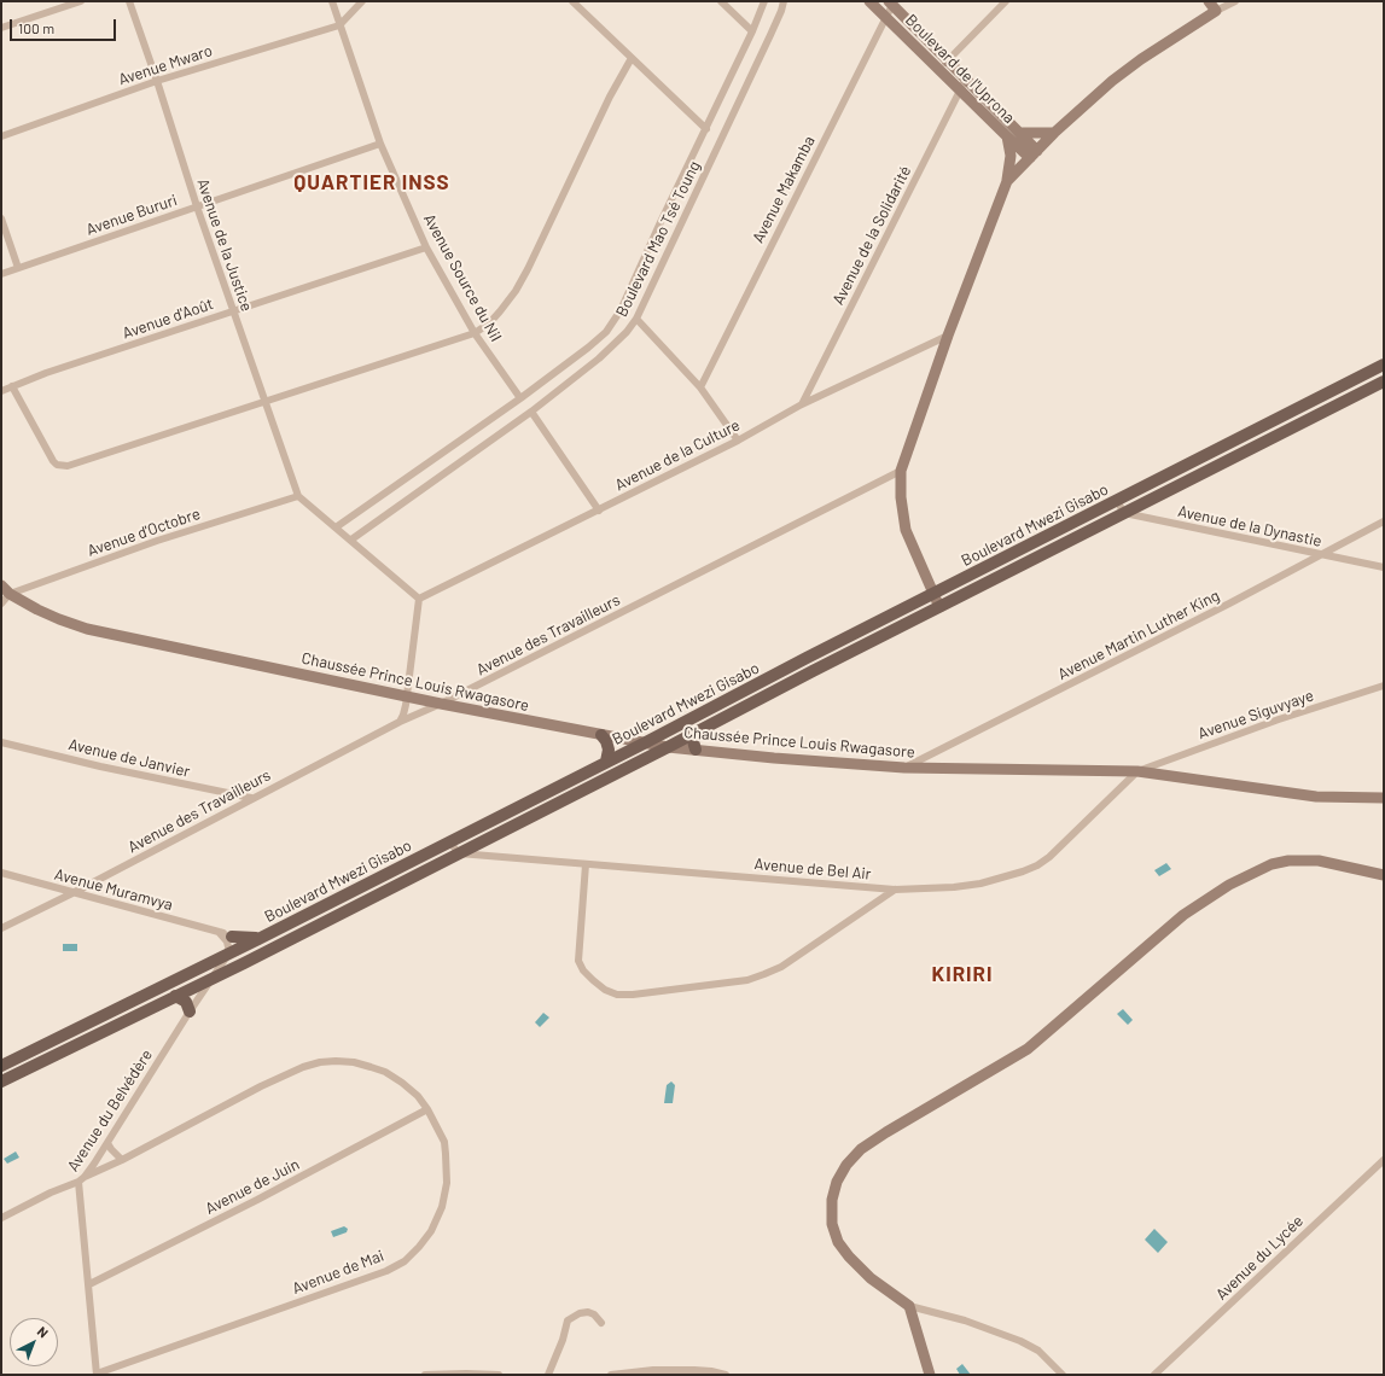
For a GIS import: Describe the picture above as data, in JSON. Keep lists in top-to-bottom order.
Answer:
{
  "streets": {
    "main road": ["Boulevard Mwezi Gisabo"],
    "street": [
      "Avenue Mwaro",
      "Boulevard de l'Uprona",
      "Avenue Makamba",
      "Avenue Bururi",
      "Avenue de la Solidarité",
      "Boulevard Mao Tsé Toung",
      "Avenue de la Justice",
      "Avenue Source du Nil",
      "Avenue d'Août",
      "Avenue de la Culture",
      "Avenue de la Dynastie",
      "Avenue d'Octobre",
      "Avenue des Travailleurs",
      "Avenue Martin Luther King",
      "Chaussée Prince Louis Rwagasore",
      "Avenue Siguvyaye",
      "Avenue de Janvier",
      "Avenue de Bel Air",
      "Avenue Muramvya",
      "Avenue du Belvédère",
      "Avenue de Juin",
      "Avenue du Lycée",
      "Avenue de Mai"
    ]
  },
  "crossings": [
    ["Avenue Mwaro", "Avenue de la Justice"],
    ["Avenue Mwaro", "Avenue Source du Nil"],
    ["Boulevard de l'Uprona", "Avenue Makamba"],
    ["Boulevard de l'Uprona", "Avenue de la Solidarité"],
    ["Avenue Bururi", "Avenue de la Justice"],
    ["Avenue Bururi", "Avenue Source du Nil"],
    ["Avenue de la Solidarité", "Avenue de la Culture"],
    ["Boulevard Mao Tsé Toung", "Avenue Source du Nil"],
    ["Avenue de la Justice", "Avenue d'Août"],
    ["Avenue de la Justice", "Avenue d'Octobre"],
    ["Avenue Source du Nil", "Avenue d'Août"],
    ["Boulevard Mwezi Gisabo", "Avenue de la Dynastie"],
    ["Boulevard Mwezi Gisabo", "Chaussée Prince Louis Rwagasore"],
    ["Boulevard Mwezi Gisabo", "Avenue de Bel Air"],
    ["Boulevard Mwezi Gisabo", "Avenue du Belvédère"],
    ["Avenue de la Dynastie", "Avenue Martin Luther King"],
    ["Avenue d'Octobre", "Chaussée Prince Louis Rwagasore"],
    ["Avenue des Travailleurs", "Chaussée Prince Louis Rwagasore"],
    ["Avenue des Travailleurs", "Avenue de Janvier"],
    ["Avenue des Travailleurs", "Avenue Muramvya"],
    ["Avenue Martin Luther King", "Chaussée Prince Louis Rwagasore"],
    ["Chaussée Prince Louis Rwagasore", "Avenue Siguvyaye"],
    ["Chaussée Prince Louis Rwagasore", "Avenue de Bel Air"],
    ["Avenue Siguvyaye", "Avenue de Bel Air"],
    ["Avenue du Belvédère", "Avenue de Juin"],
    ["Avenue du Belvédère", "Avenue de Mai"],
    ["Avenue de Juin", "Avenue de Mai"]
  ],
  "districts": ["QUARTIER INSS", "KIRIRI"],
  "scale_bar": "100 m",
  "north": "top right"
}
